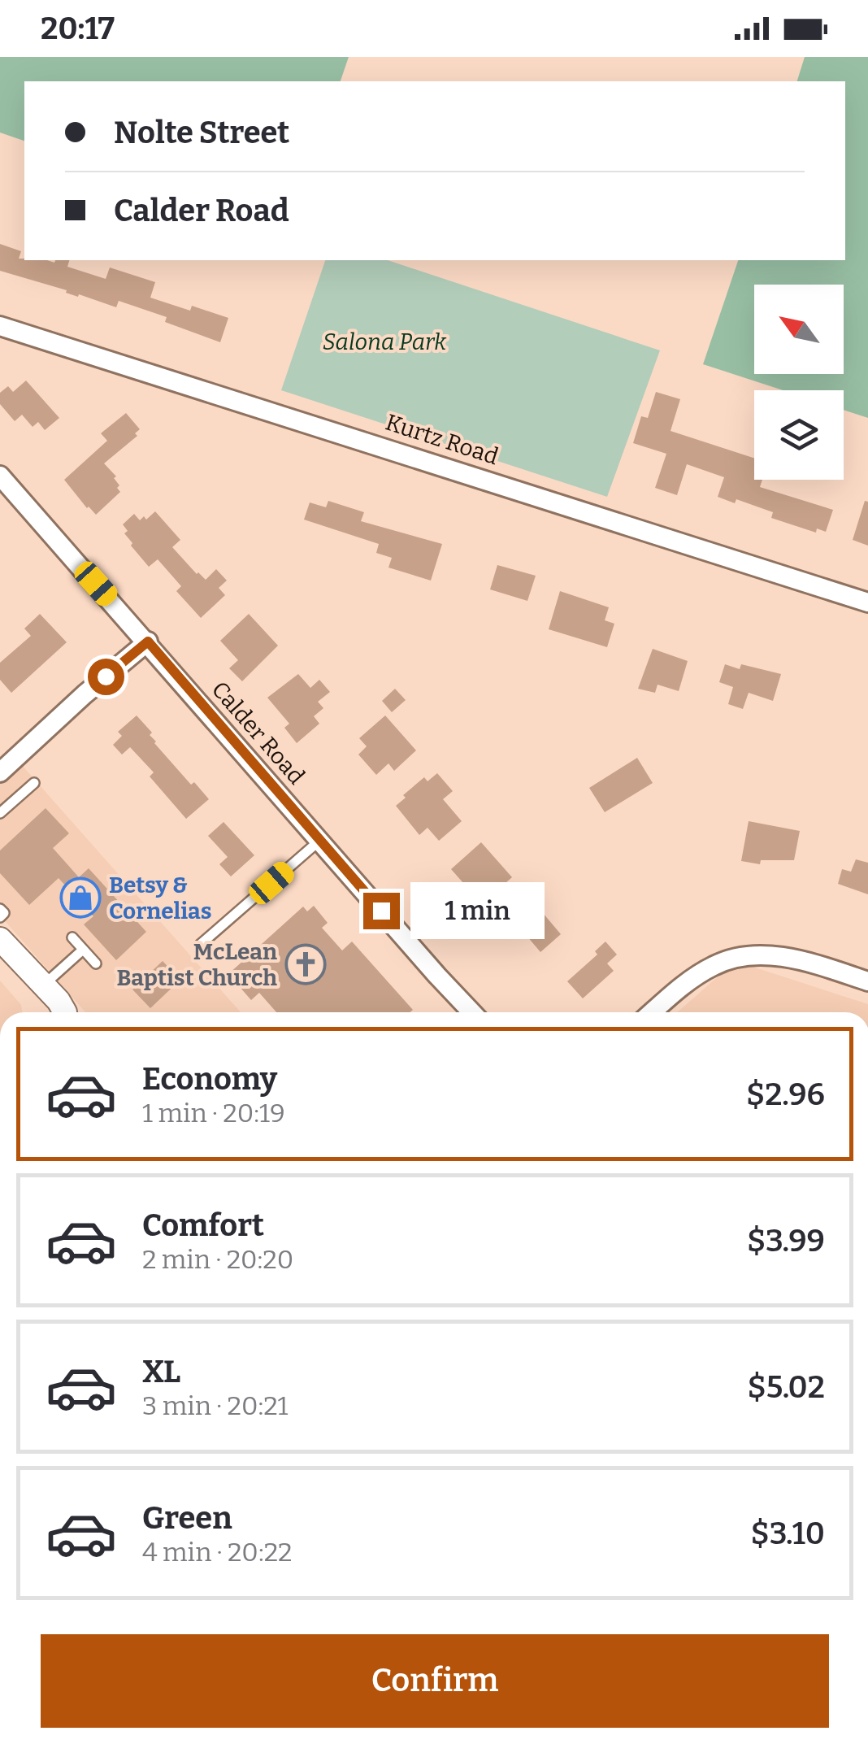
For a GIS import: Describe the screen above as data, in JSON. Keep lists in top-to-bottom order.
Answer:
{
  "streets": {
    "street": ["Kurtz Road", "Calder Road"]
  },
  "parks": ["Salona Park"],
  "places": {
    "shop": ["Betsy & Cornelias"],
    "church": ["McLean Baptist Church"]
  },
  "north": "top left",
  "page": {
    "status": "20:17",
    "banner": ["Nolte Street", "Calder Road"],
    "bubble": "1 min",
    "list": [
      {
        "name": "Economy",
        "note": "1 min · 20:19",
        "value": "$2.96"
      },
      {
        "name": "Comfort",
        "note": "2 min · 20:20",
        "value": "$3.99"
      },
      {
        "name": "XL",
        "note": "3 min · 20:21",
        "value": "$5.02"
      },
      {
        "name": "Green",
        "note": "4 min · 20:22",
        "value": "$3.10"
      }
    ],
    "buttons": "Confirm"
  }
}
